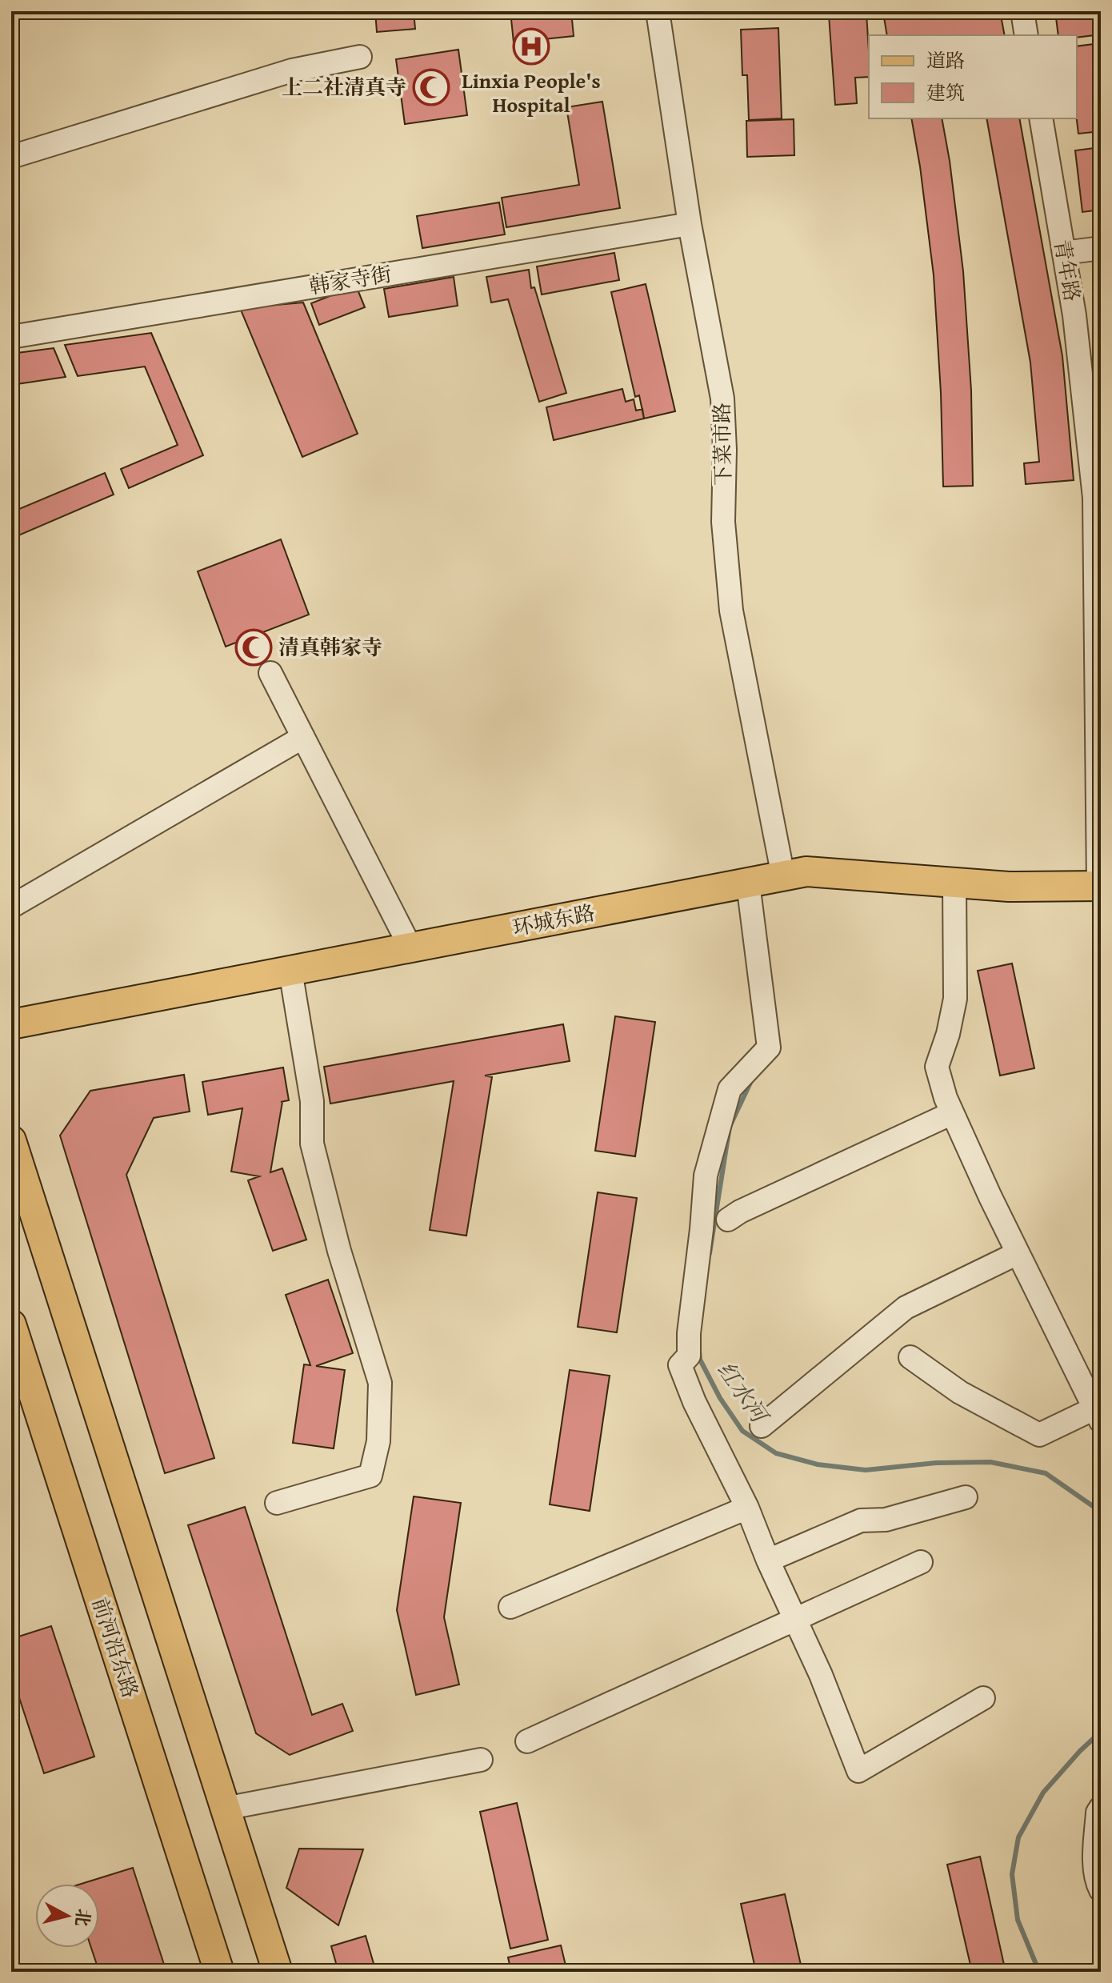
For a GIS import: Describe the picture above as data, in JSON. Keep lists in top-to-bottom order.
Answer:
{
  "streets": {
    "main road": ["环城东路", "前河沿东路"],
    "street": ["青年路", "韩家寺街", "下菜市路"]
  },
  "crossings": [
    ["青年路", "环城东路"],
    ["韩家寺街", "下菜市路"],
    ["下菜市路", "环城东路"]
  ],
  "water": ["红水河"],
  "places": {
    "hospital": ["Linxia People's Hospital"],
    "mosque": ["上二社清真寺", "清真韩家寺"]
  },
  "legend": ["道路", "建筑"],
  "north": "right"
}
